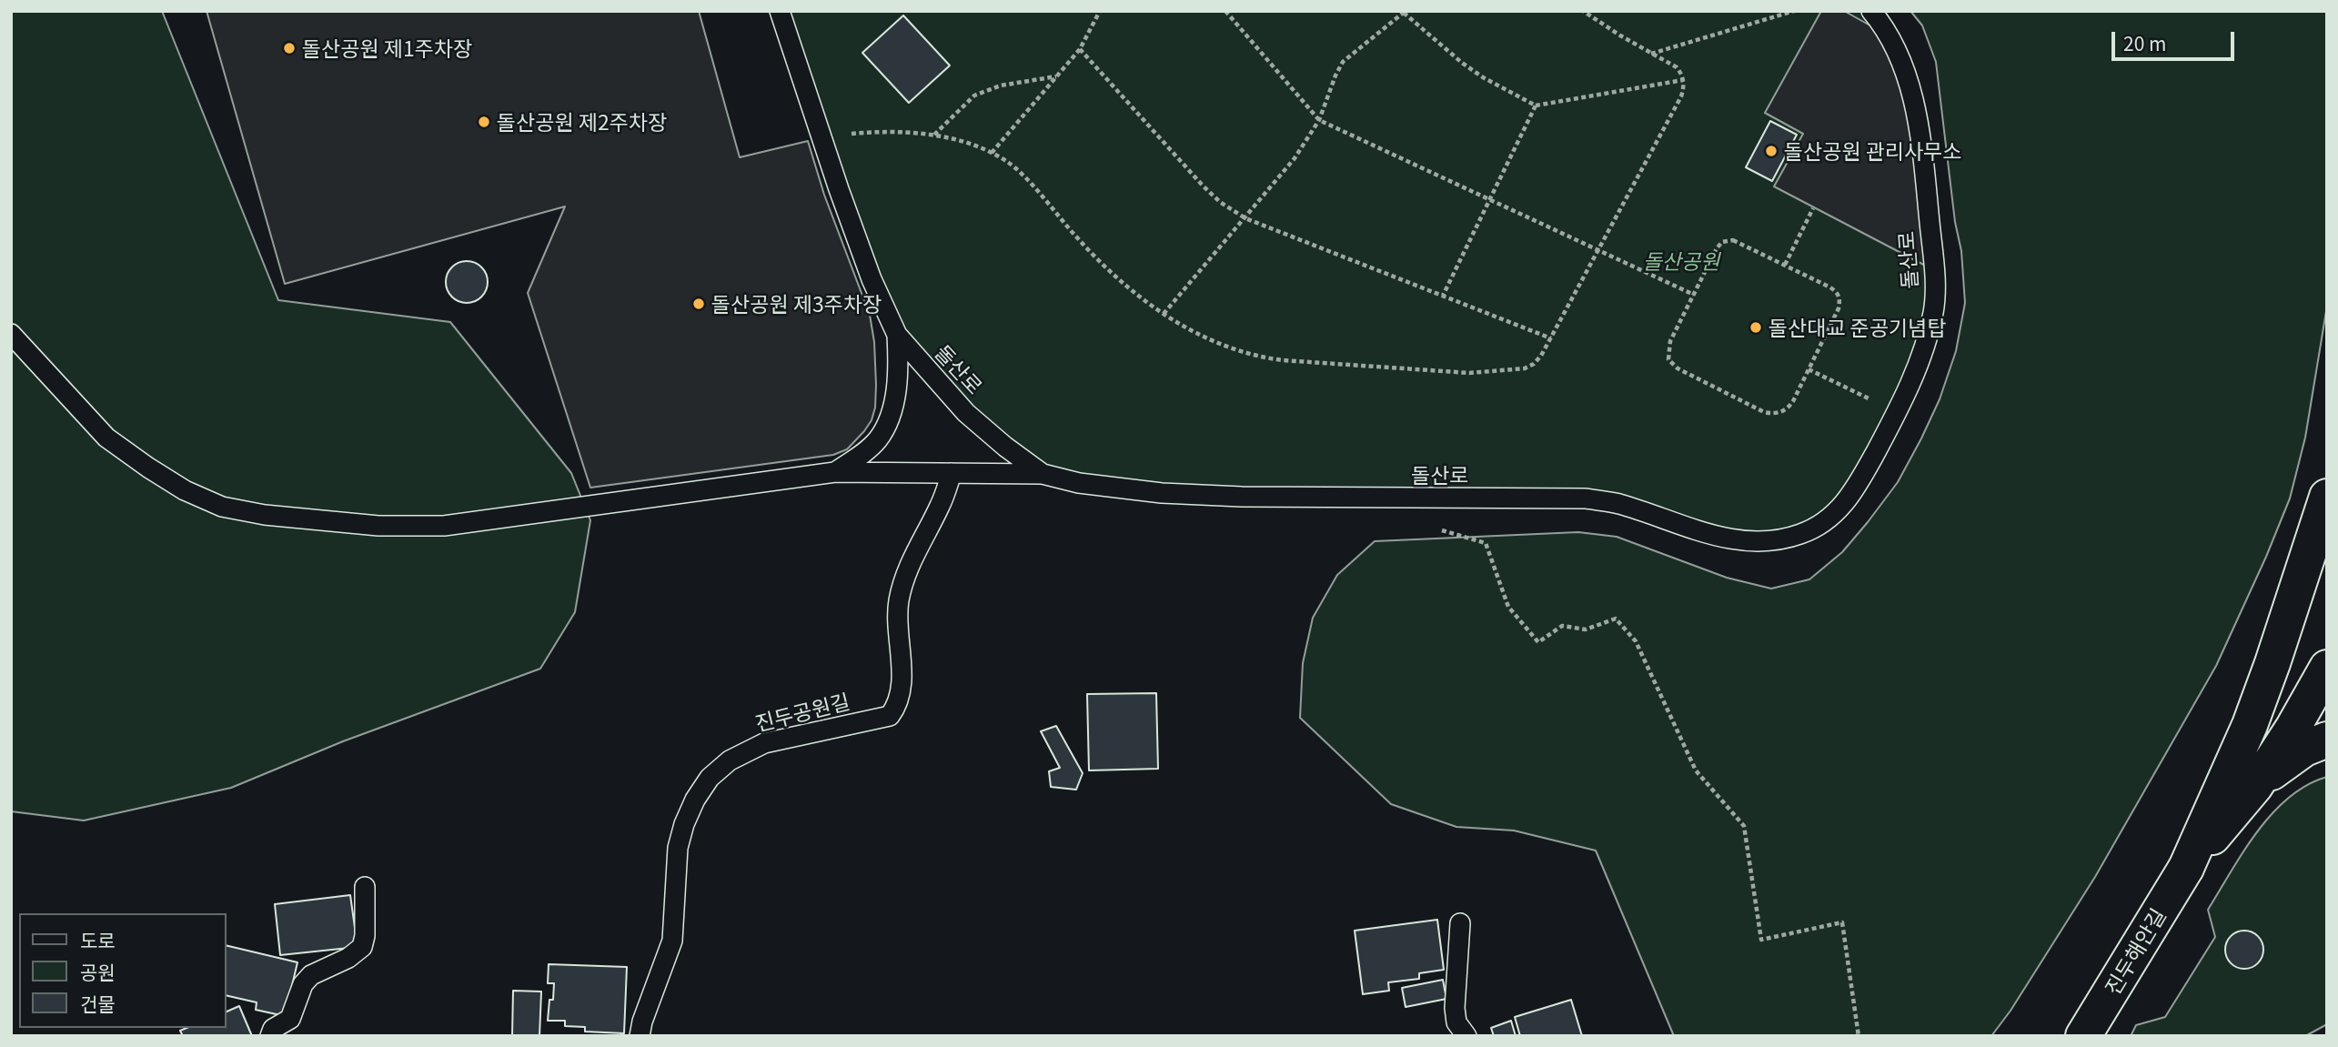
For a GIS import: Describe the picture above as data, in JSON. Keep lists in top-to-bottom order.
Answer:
{
  "streets": {
    "main road": ["진두해안길"],
    "lane": ["돌산로", "진두공원길"]
  },
  "parks": ["돌산공원"],
  "places": [
    "돌산공원 제1주차장",
    "돌산공원 제2주차장",
    "돌산공원 관리사무소",
    "돌산공원 제3주차장",
    "돌산대교 준공기념탑"
  ],
  "legend": ["도로", "공원", "건물"],
  "scale_bar": "20 m"
}
